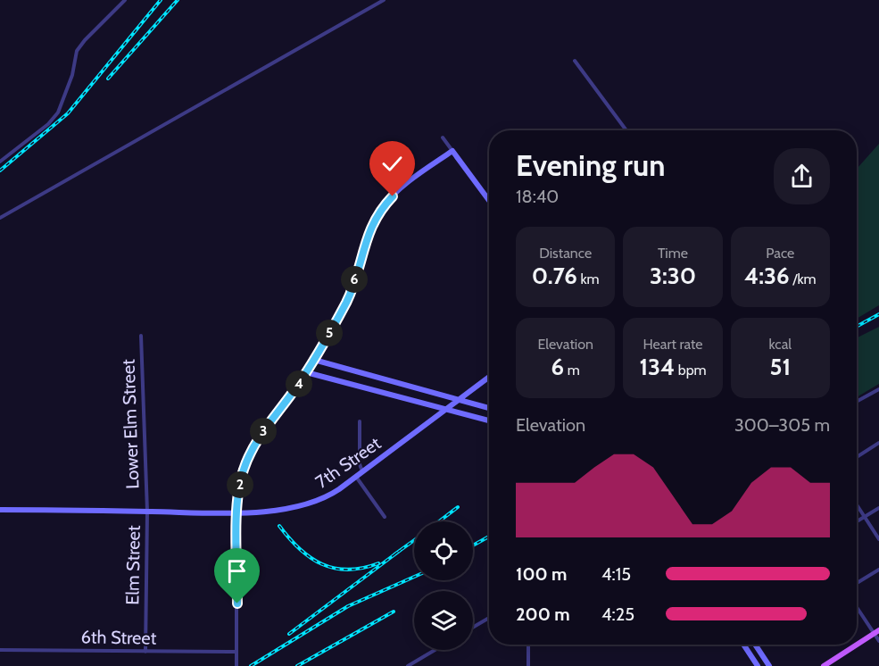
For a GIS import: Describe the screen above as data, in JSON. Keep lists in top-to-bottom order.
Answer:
{
  "streets": {
    "street": [
      "Lower Elm Street",
      "7th Street",
      "Elm Street",
      "6th Street"
    ]
  },
  "crossings": [
    ["Lower Elm Street", "7th Street"],
    ["Lower Elm Street", "Elm Street"],
    ["7th Street", "Elm Street"],
    ["Elm Street", "6th Street"]
  ],
  "page": {
    "heading": ["Evening run", "18:40"],
    "stats": [
      ["Distance", "0.76 km"],
      ["Time", "3:30"],
      ["Pace", "4:36 /km"],
      ["Elevation", "6 m"],
      ["Heart rate", "134 bpm"],
      ["kcal", "51"]
    ],
    "pins": [
      "6",
      "5",
      "4",
      "3",
      "2"
    ],
    "chart": ["Elevation", "300–305 m"],
    "list": [
      {
        "name": "100 m",
        "note": "4:15"
      },
      {
        "name": "200 m",
        "note": "4:25"
      }
    ]
  }
}
